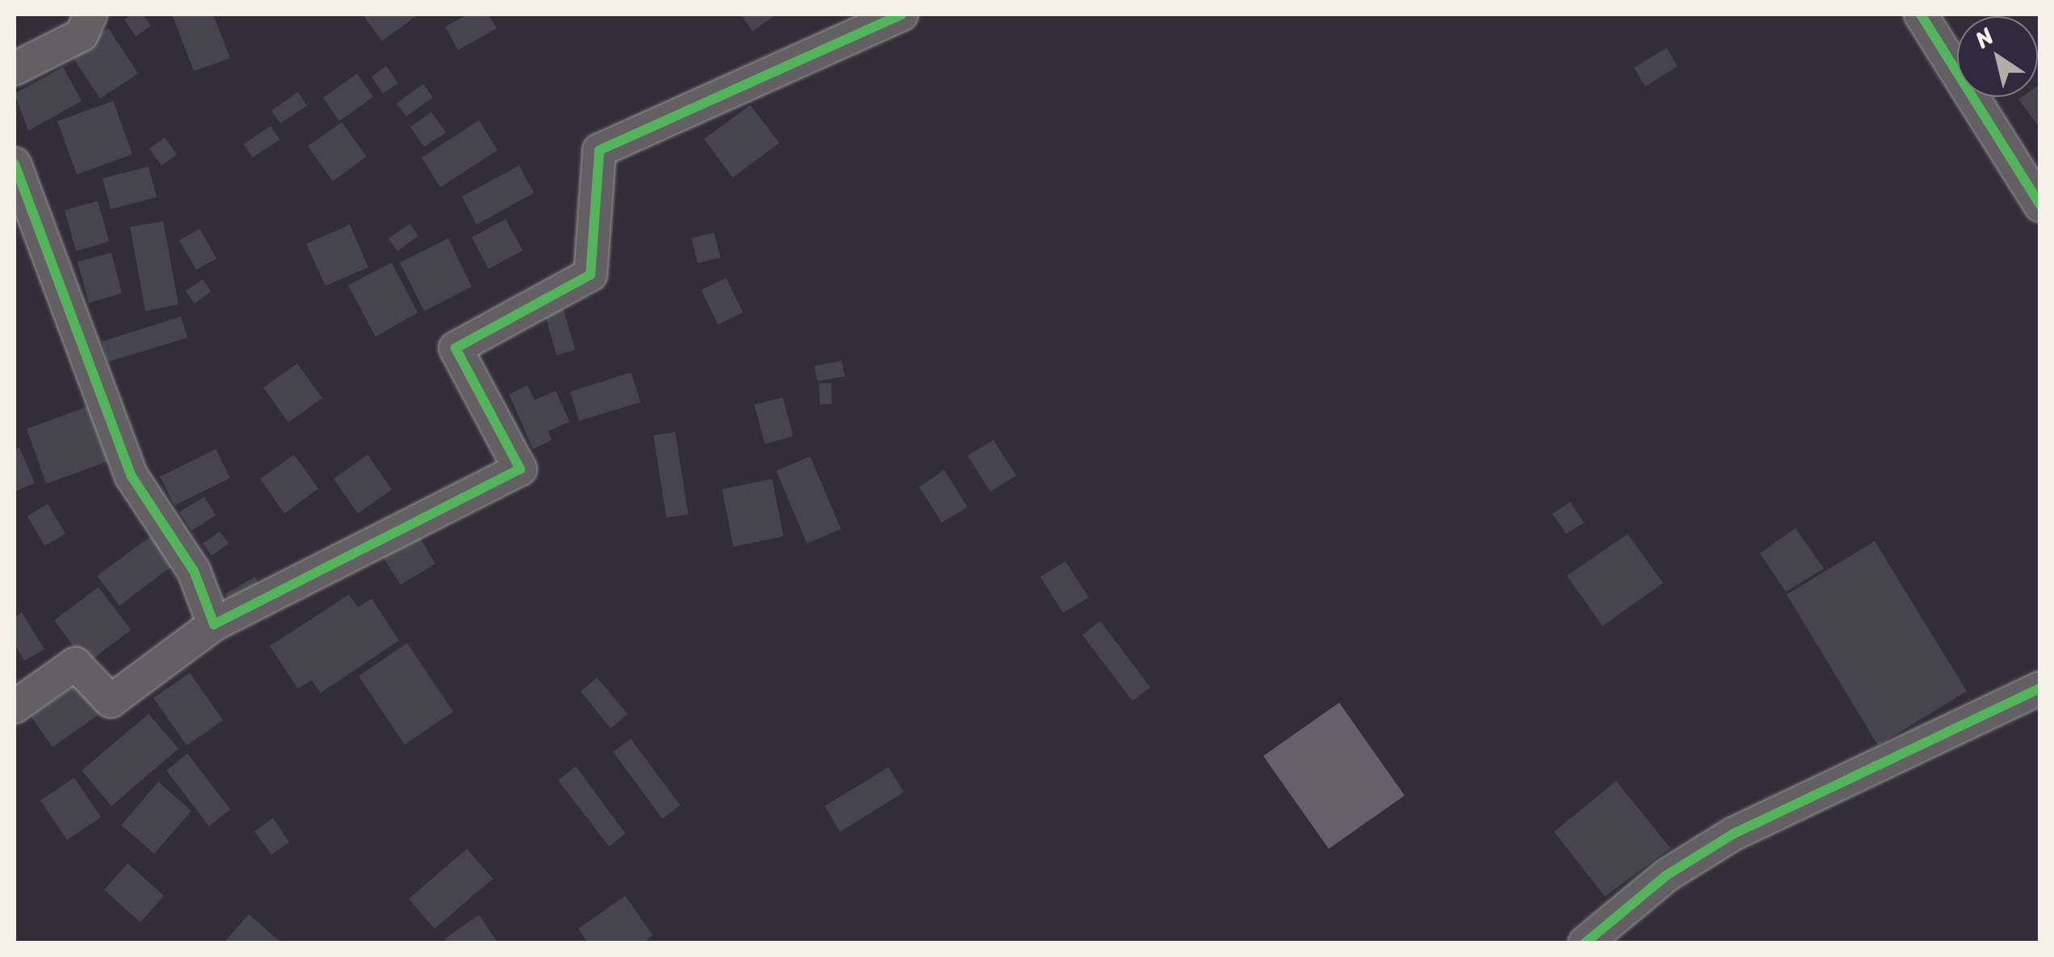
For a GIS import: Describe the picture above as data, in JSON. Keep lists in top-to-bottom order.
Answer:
{
  "north": "top left"
}
